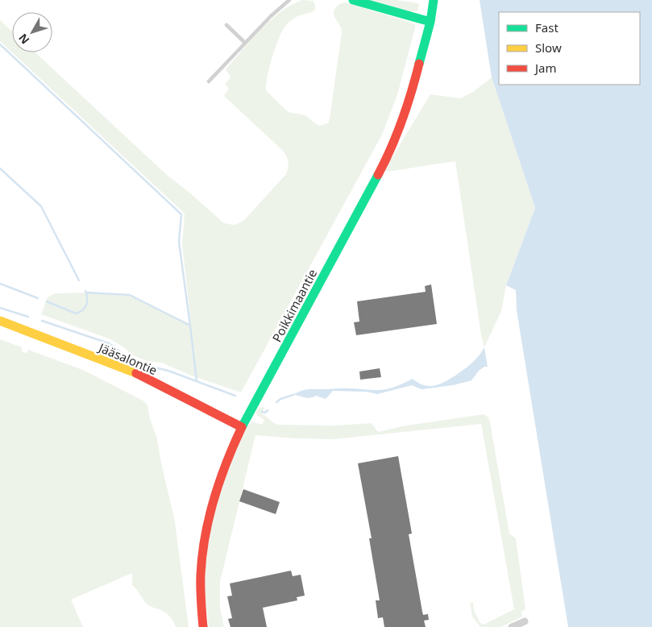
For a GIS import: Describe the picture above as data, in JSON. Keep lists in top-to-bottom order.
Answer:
{
  "streets": {
    "main road": ["Poikkimaantie", "Jääsalontie"]
  },
  "crossings": [
    ["Poikkimaantie", "Jääsalontie"]
  ],
  "legend": ["Fast", "Slow", "Jam"],
  "north": "bottom left"
}
